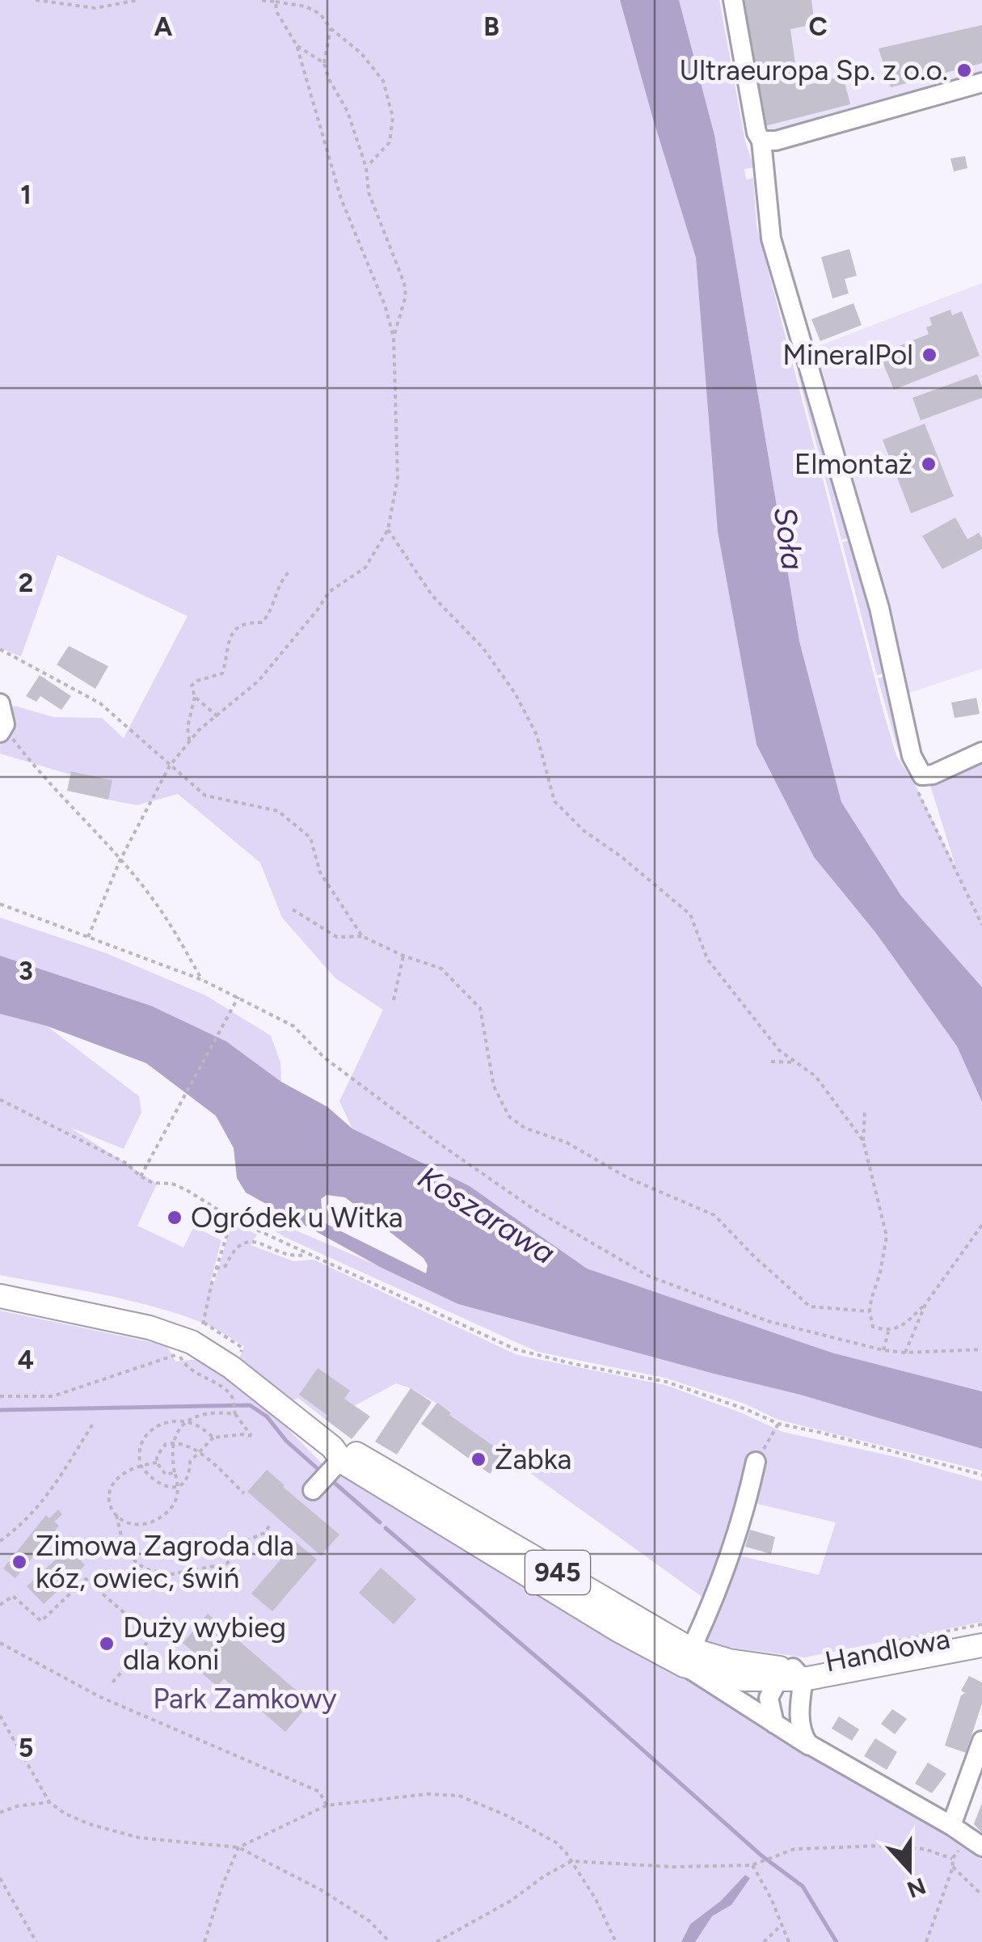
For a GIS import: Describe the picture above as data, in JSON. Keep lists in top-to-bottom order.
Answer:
{
  "streets": {
    "main road": ["945", "Handlowa"]
  },
  "crossings": [
    ["945", "Handlowa"]
  ],
  "water": ["Soła", "Koszarawa"],
  "parks": ["Park Zamkowy"],
  "places": [
    "Ultraeuropa Sp. z o.o.",
    "MineralPol",
    "Elmontaż",
    "Ogródek u Witka",
    "Żabka",
    "Zimowa Zagroda dla kóz, owiec, świń",
    "Duży wybieg dla koni"
  ],
  "north": "bottom",
  "grid": {
    "columns": ["A", "B", "C"],
    "rows": [
      "1",
      "2",
      "3",
      "4",
      "5"
    ]
  }
}
